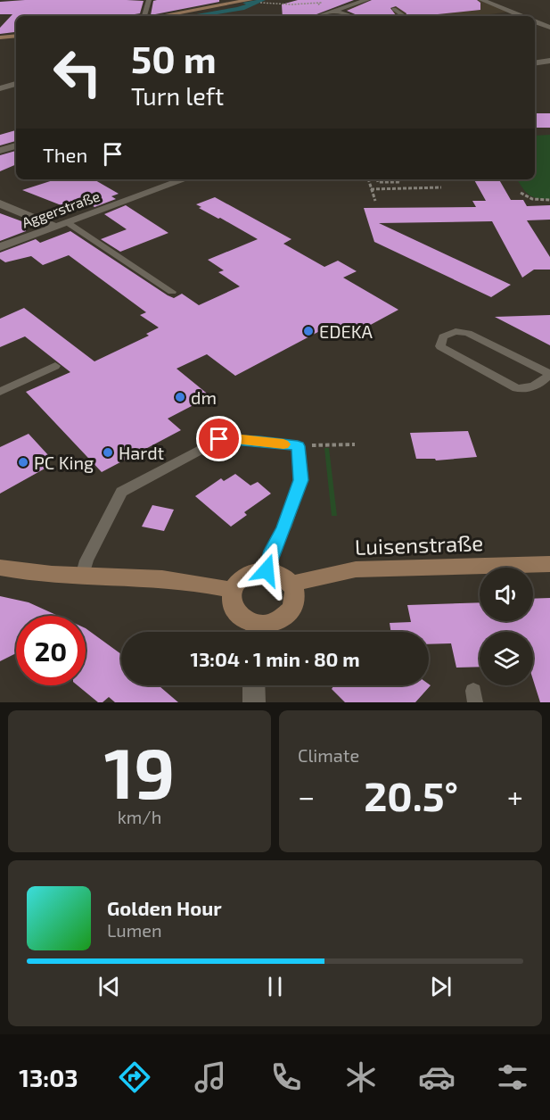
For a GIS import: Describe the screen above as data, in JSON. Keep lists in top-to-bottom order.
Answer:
{
  "streets": {
    "main road": ["Luisenstraße"],
    "street": ["Aggerstraße"]
  },
  "places": [
    "EDEKA",
    "dm",
    "Hardt",
    "PC King"
  ],
  "page": {
    "turn": ["50 m", "Turn left"],
    "then": "Then",
    "limit": "20",
    "trip": "13:04 · 1 min · 80 m",
    "tile": [
      ["19", "km/h"],
      "Climate"
    ],
    "heat": ["−", "20.5°", "+"],
    "song": ["Golden Hour", "Lumen"],
    "tabs": "13:03"
  }
}
